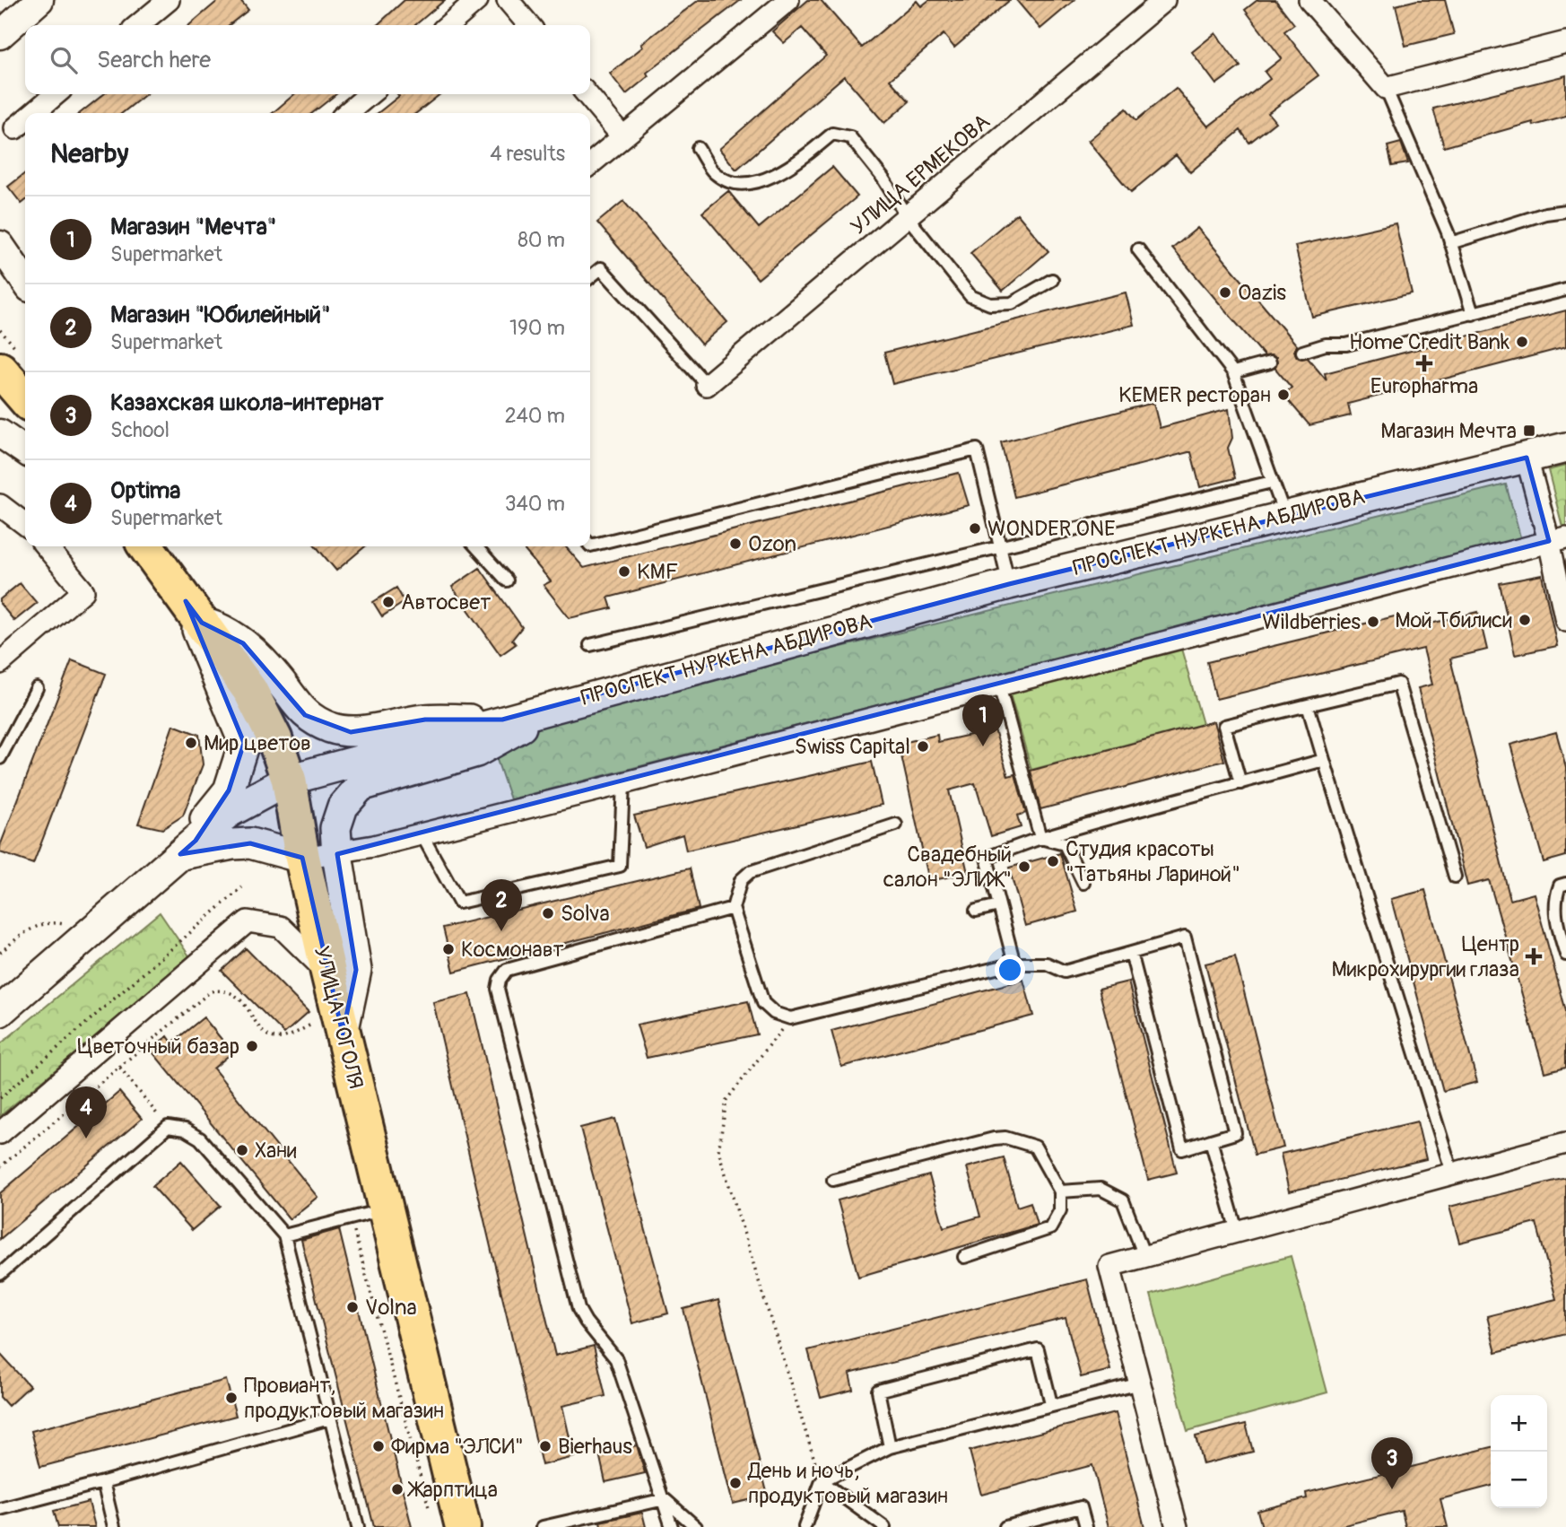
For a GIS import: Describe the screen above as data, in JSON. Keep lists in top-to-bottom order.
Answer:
{
  "streets": {
    "highway": ["УЛИЦА ГОГОЛЯ"],
    "main road": ["ПРОСПЕКТ НУРКЕНА АБДИРОВА"],
    "street": ["УЛИЦА ЕРМЕКОВА"]
  },
  "crossings": [
    ["ПРОСПЕКТ НУРКЕНА АБДИРОВА", "УЛИЦА ГОГОЛЯ"]
  ],
  "places": {
    "other": [
      "Oazis",
      "Home Credit Bank",
      "KEMER ресторан",
      "WONDER ONE",
      "Ozon",
      "KMF",
      "Автосвет",
      "Мой Тбилиси",
      "Wildberries",
      "Мир цветов",
      "Swiss Capital",
      "Студия красоты \"Татьяны Лариной\"",
      "Свадебный салон \"ЭЛИЖ\"",
      "Solva",
      "Космонавт",
      "Цветочный базар",
      "Хани",
      "Volna",
      "Провиант, продуктовый магазин",
      "Фирма \"ЭЛСИ\"",
      "Bierhaus",
      "День и ночь, продуктовый магазин",
      "Жарптица"
    ],
    "health": ["Europharma", "Центр Микрохирургии глаза"],
    "transit": ["Магазин Мечта"]
  },
  "page": {
    "search": "Search here",
    "heading": ["Nearby", "4 results"],
    "list": [
      {
        "mark": "1",
        "name": "Магазин \"Мечта\"",
        "note": "Supermarket",
        "value": "80 m"
      },
      {
        "mark": "2",
        "name": "Магазин \"Юбилейный\"",
        "note": "Supermarket",
        "value": "190 m"
      },
      {
        "mark": "3",
        "name": "Казахская школа-интернат",
        "note": "School",
        "value": "240 m"
      },
      {
        "mark": "4",
        "name": "Optima",
        "note": "Supermarket",
        "value": "340 m"
      }
    ],
    "pins": [
      "1",
      "2",
      "4",
      "3"
    ],
    "map_buttons": ["+", "−"]
  }
}
